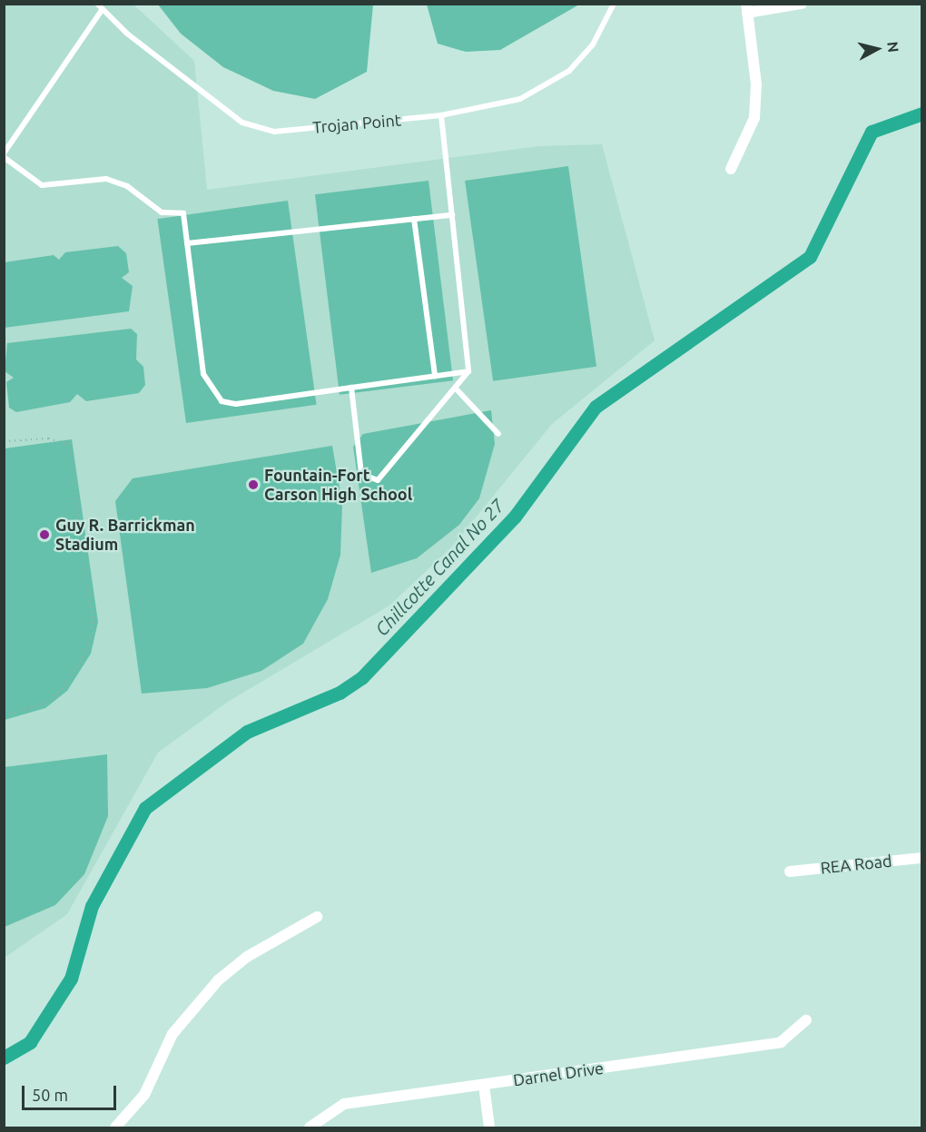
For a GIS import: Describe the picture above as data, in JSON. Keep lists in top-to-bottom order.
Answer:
{
  "streets": {
    "street": ["REA Road", "Darnel Drive"],
    "lane": ["Trojan Point"]
  },
  "water": ["Chillcotte Canal No 27"],
  "places": ["Fountain-Fort Carson High School", "Guy R. Barrickman Stadium"],
  "scale_bar": "50 m",
  "north": "right"
}
